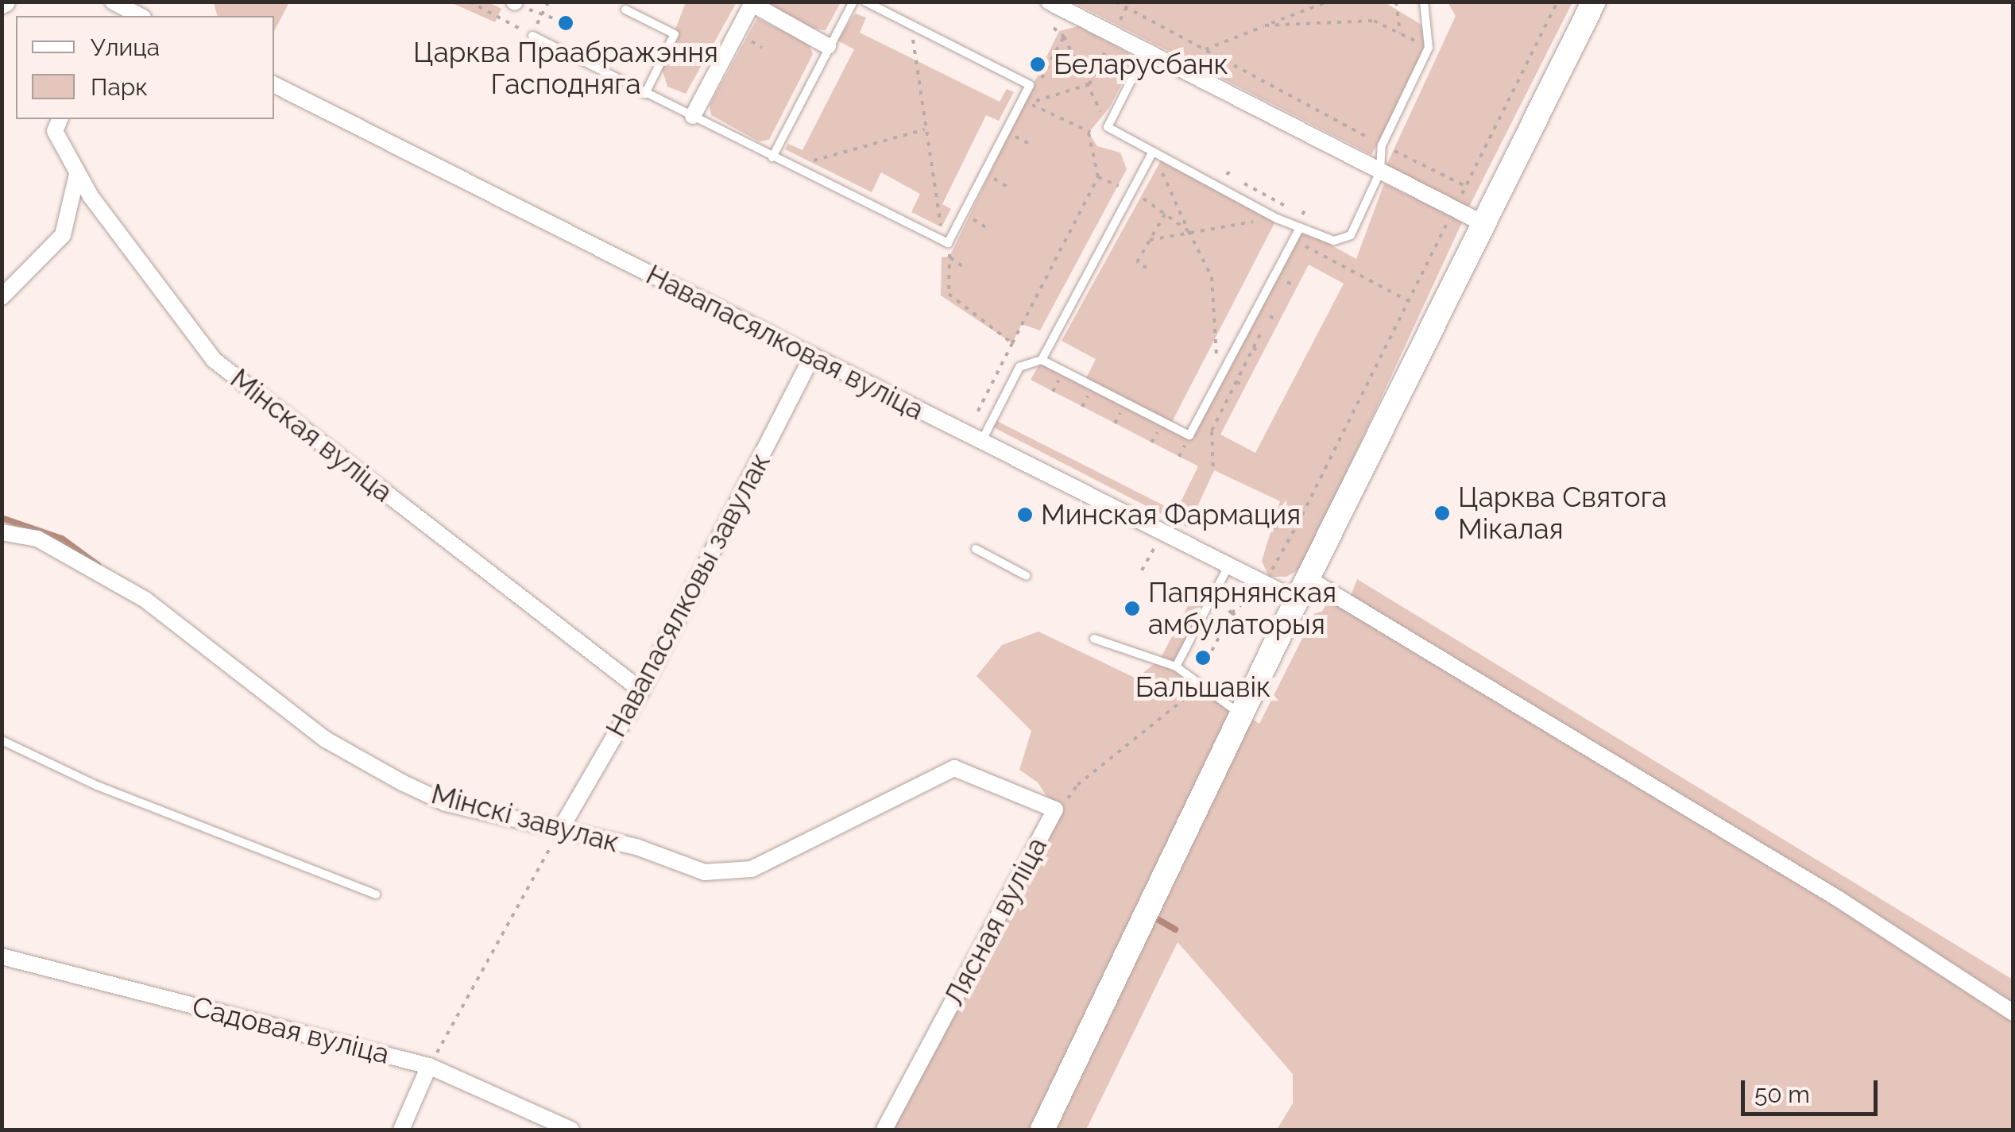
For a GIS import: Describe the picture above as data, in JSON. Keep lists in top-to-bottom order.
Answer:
{
  "streets": {
    "street": [
      "Навапасялковая вуліца",
      "Мінская вуліца",
      "Навапасялковы завулак",
      "Мінскі завулак",
      "Лясная вуліца",
      "Садовая вуліца"
    ]
  },
  "crossings": [
    ["Навапасялковая вуліца", "Навапасялковы завулак"],
    ["Мінская вуліца", "Навапасялковы завулак"],
    ["Навапасялковы завулак", "Мінскі завулак"],
    ["Мінскі завулак", "Лясная вуліца"]
  ],
  "places": [
    "Царква Праабражэння Гасподняга",
    "Беларусбанк",
    "Царква Святога Мікалая",
    "Минская Фармация",
    "Папярнянская амбулаторыя",
    "Бальшавік"
  ],
  "legend": ["Улица", "Парк"],
  "scale_bar": "50 m"
}
